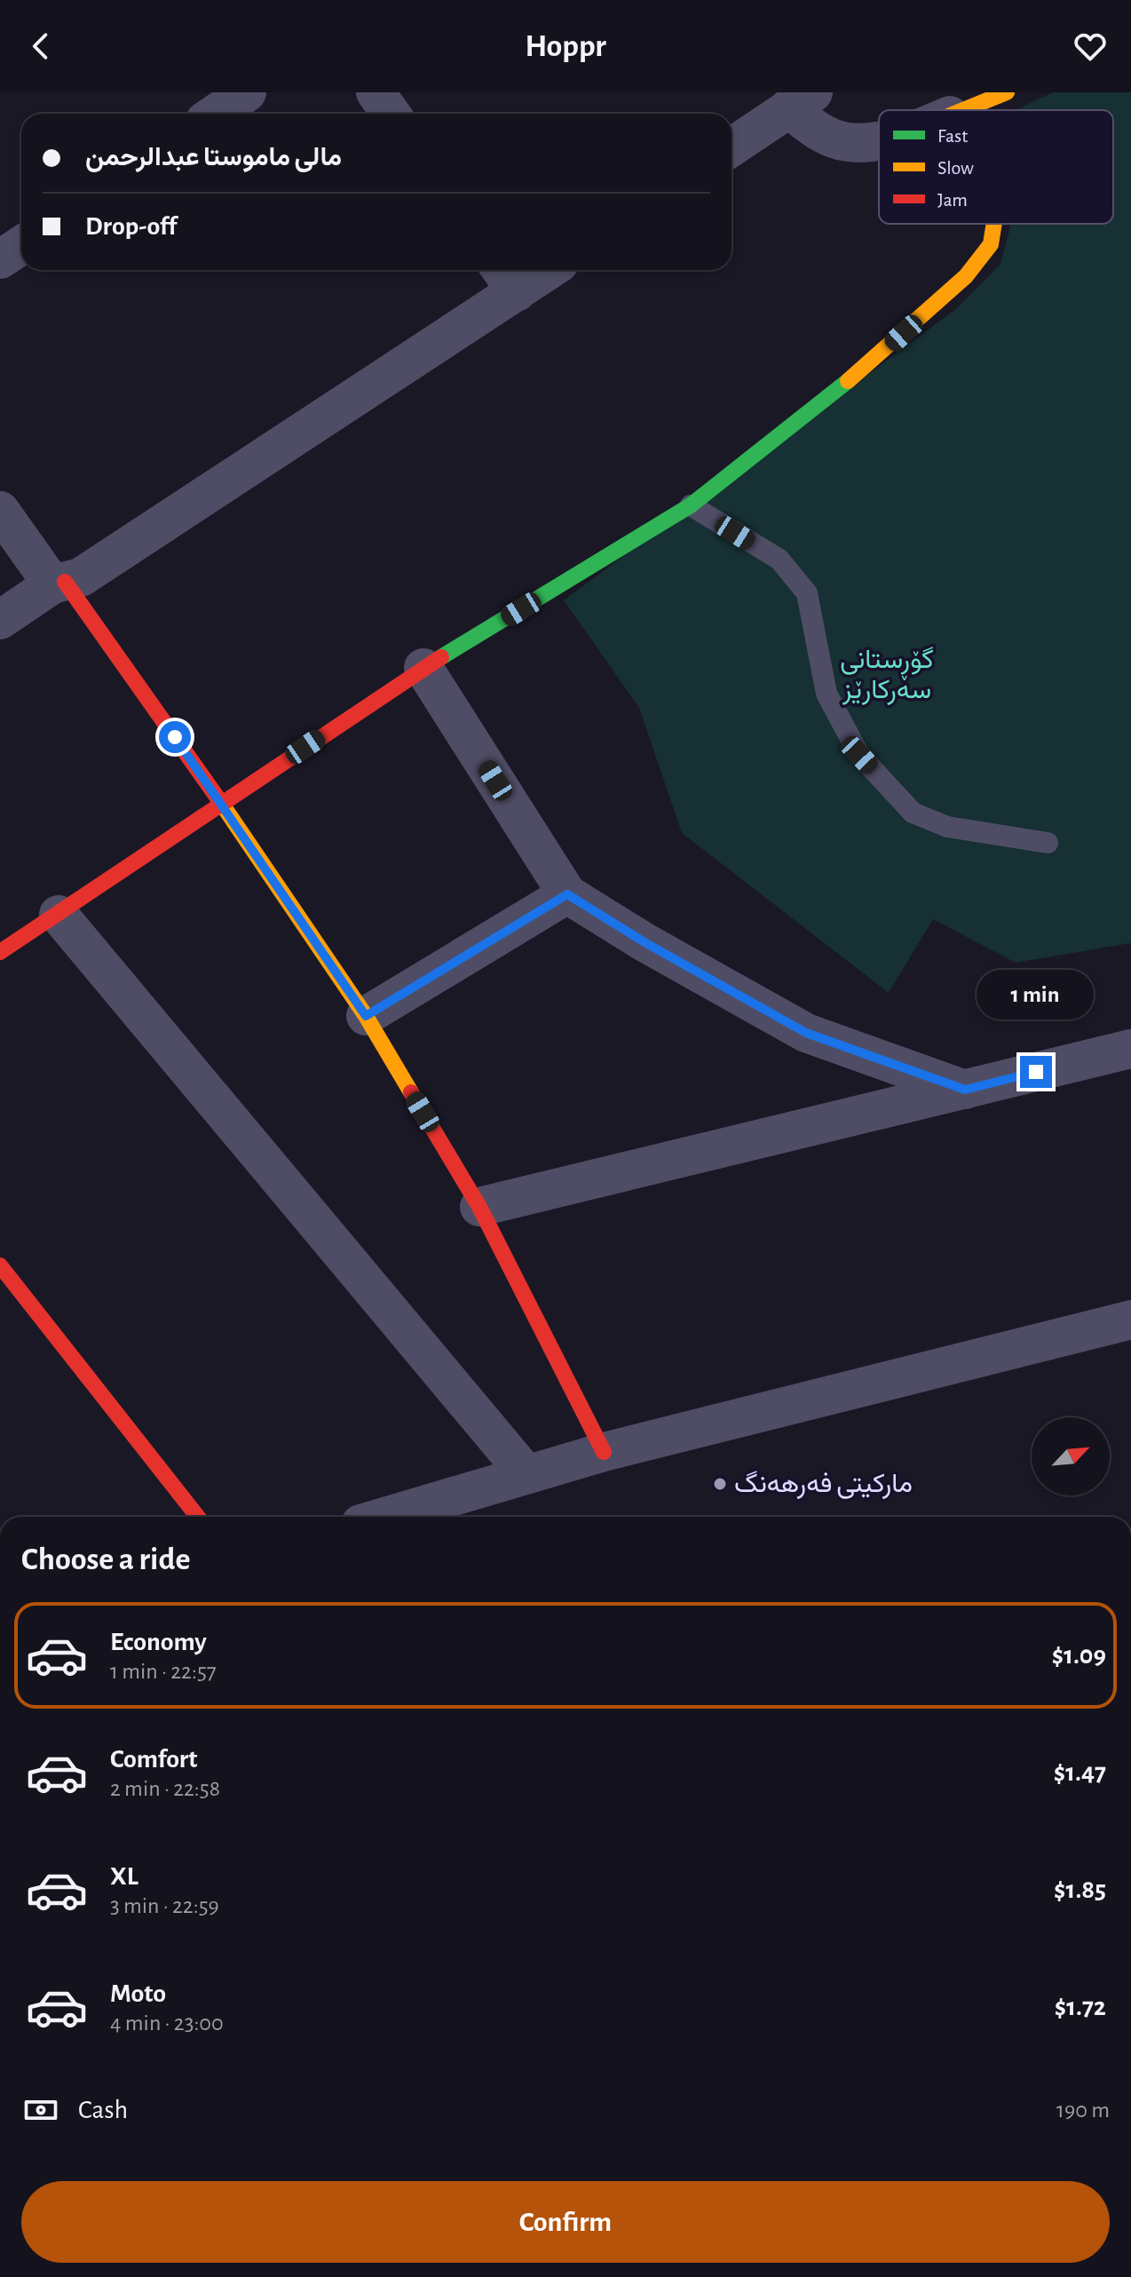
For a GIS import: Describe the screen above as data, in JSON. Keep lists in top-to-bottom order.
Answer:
{
  "parks": ["گۆڕستانی سەرکارێز"],
  "places": ["مارکیتی فەرهەنگ"],
  "legend": ["Fast", "Slow", "Jam"],
  "north": "top right",
  "page": {
    "header": "Hoppr",
    "banner": ["مالى ماموستا عبدالرحمن", "Drop-off"],
    "bubble": "1 min",
    "heading": "Choose a ride",
    "list": [
      {
        "name": "Economy",
        "note": "1 min · 22:57",
        "value": "$1.09"
      },
      {
        "name": "Comfort",
        "note": "2 min · 22:58",
        "value": "$1.47"
      },
      {
        "name": "XL",
        "note": "3 min · 22:59",
        "value": "$1.85"
      },
      {
        "name": "Moto",
        "note": "4 min · 23:00",
        "value": "$1.72"
      }
    ],
    "pay": ["Cash", "190 m"],
    "buttons": "Confirm"
  }
}
